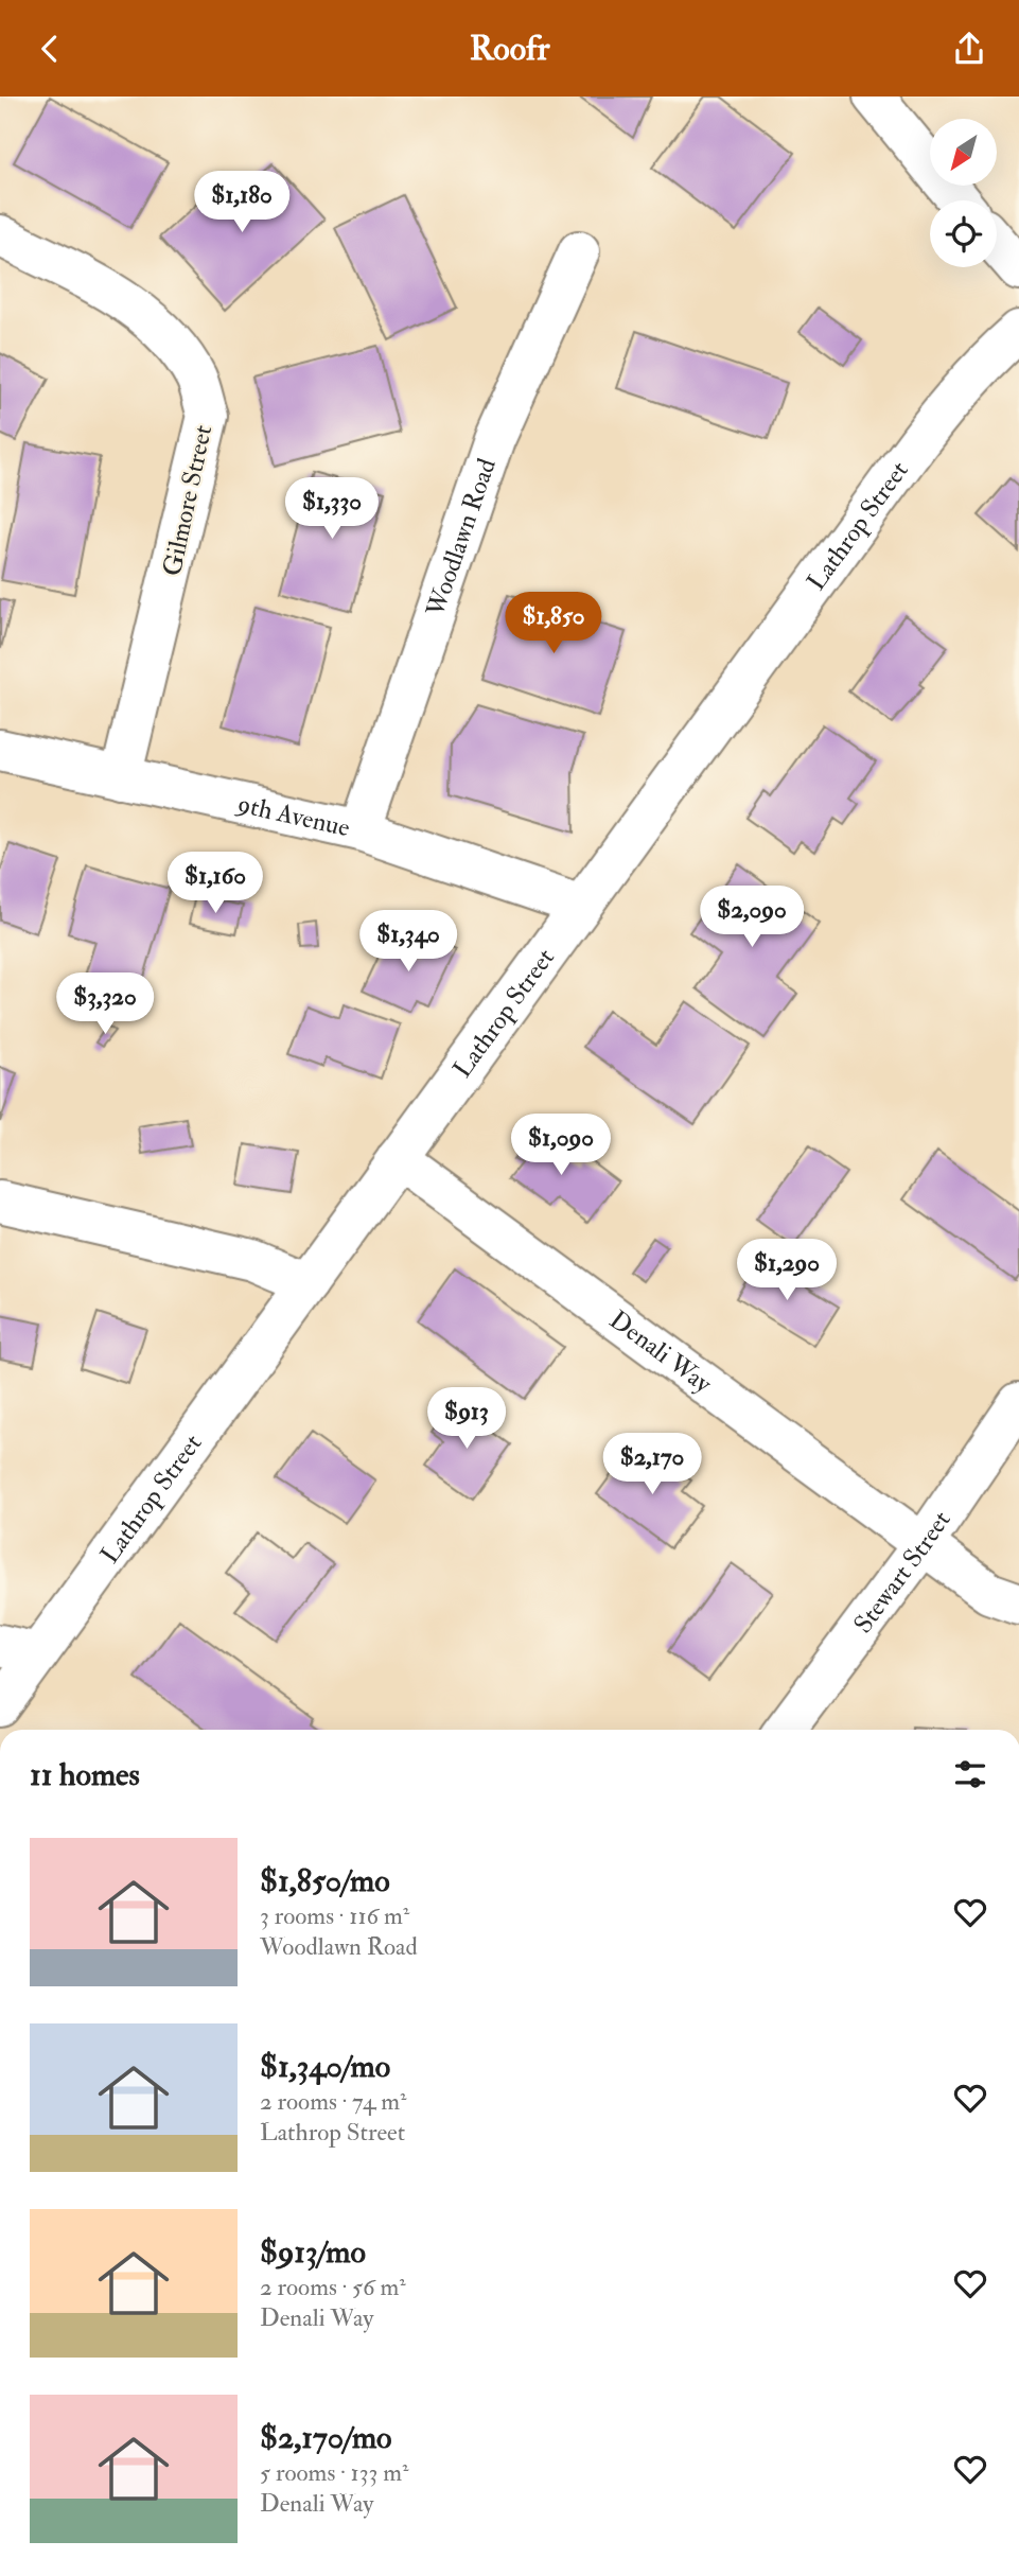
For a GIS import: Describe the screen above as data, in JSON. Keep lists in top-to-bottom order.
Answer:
{
  "streets": {
    "street": [
      "Gilmore Street",
      "Lathrop Street",
      "Woodlawn Road",
      "9th Avenue",
      "Denali Way",
      "Stewart Street"
    ]
  },
  "crossings": [
    ["Gilmore Street", "9th Avenue"],
    ["Lathrop Street", "9th Avenue"],
    ["Lathrop Street", "Denali Way"],
    ["Woodlawn Road", "9th Avenue"],
    ["Denali Way", "Stewart Street"]
  ],
  "north": "bottom left",
  "page": {
    "header": "Roofr",
    "price": [
      "$1,180",
      "$1,330",
      "$1,850",
      "$1,160",
      "$2,090",
      "$1,340",
      "$3,320",
      "$1,090",
      "$1,290",
      "$913",
      "$2,170"
    ],
    "heading": "11 homes",
    "list": [
      {
        "name": "$1,850/mo",
        "note": "3 rooms · 116 m² · Woodlawn Road"
      },
      {
        "name": "$1,340/mo",
        "note": "2 rooms · 74 m² · Lathrop Street"
      },
      {
        "name": "$913/mo",
        "note": "2 rooms · 56 m² · Denali Way"
      },
      {
        "name": "$2,170/mo",
        "note": "5 rooms · 133 m² · Denali Way"
      }
    ]
  }
}
